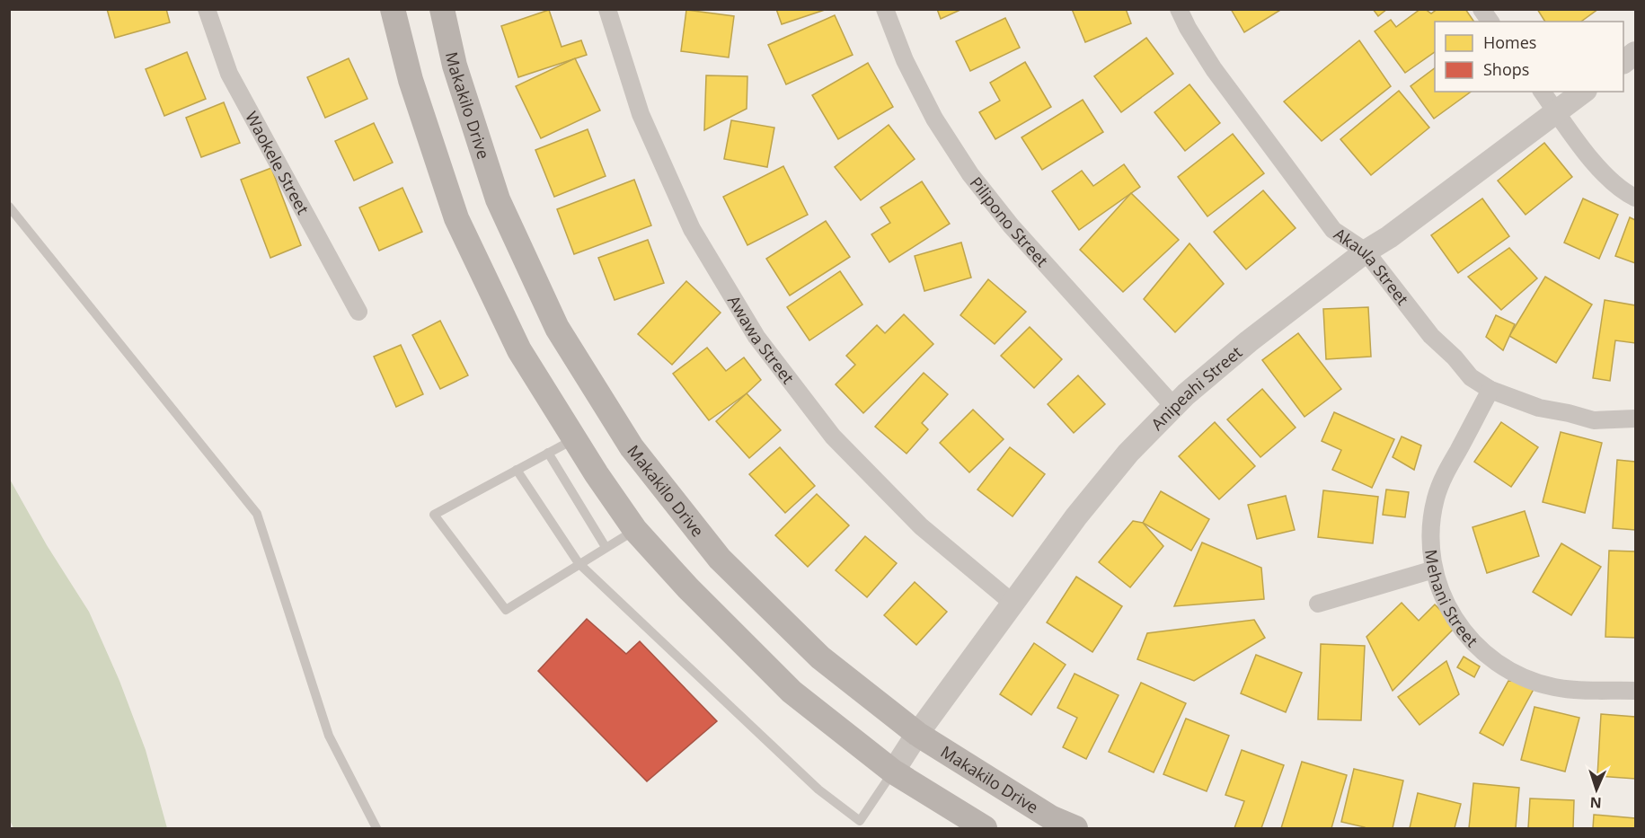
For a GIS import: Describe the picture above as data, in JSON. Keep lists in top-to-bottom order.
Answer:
{
  "streets": {
    "main road": ["Makakilo Drive"],
    "street": [
      "Waokele Street",
      "Pilipono Street",
      "Akaula Street",
      "Awawa Street",
      "Anipeahi Street",
      "Mehani Street"
    ]
  },
  "crossings": [
    ["Makakilo Drive", "Anipeahi Street"],
    ["Pilipono Street", "Anipeahi Street"],
    ["Akaula Street", "Anipeahi Street"],
    ["Akaula Street", "Mehani Street"],
    ["Awawa Street", "Anipeahi Street"]
  ],
  "legend": ["Homes", "Shops"],
  "north": "bottom"
}
